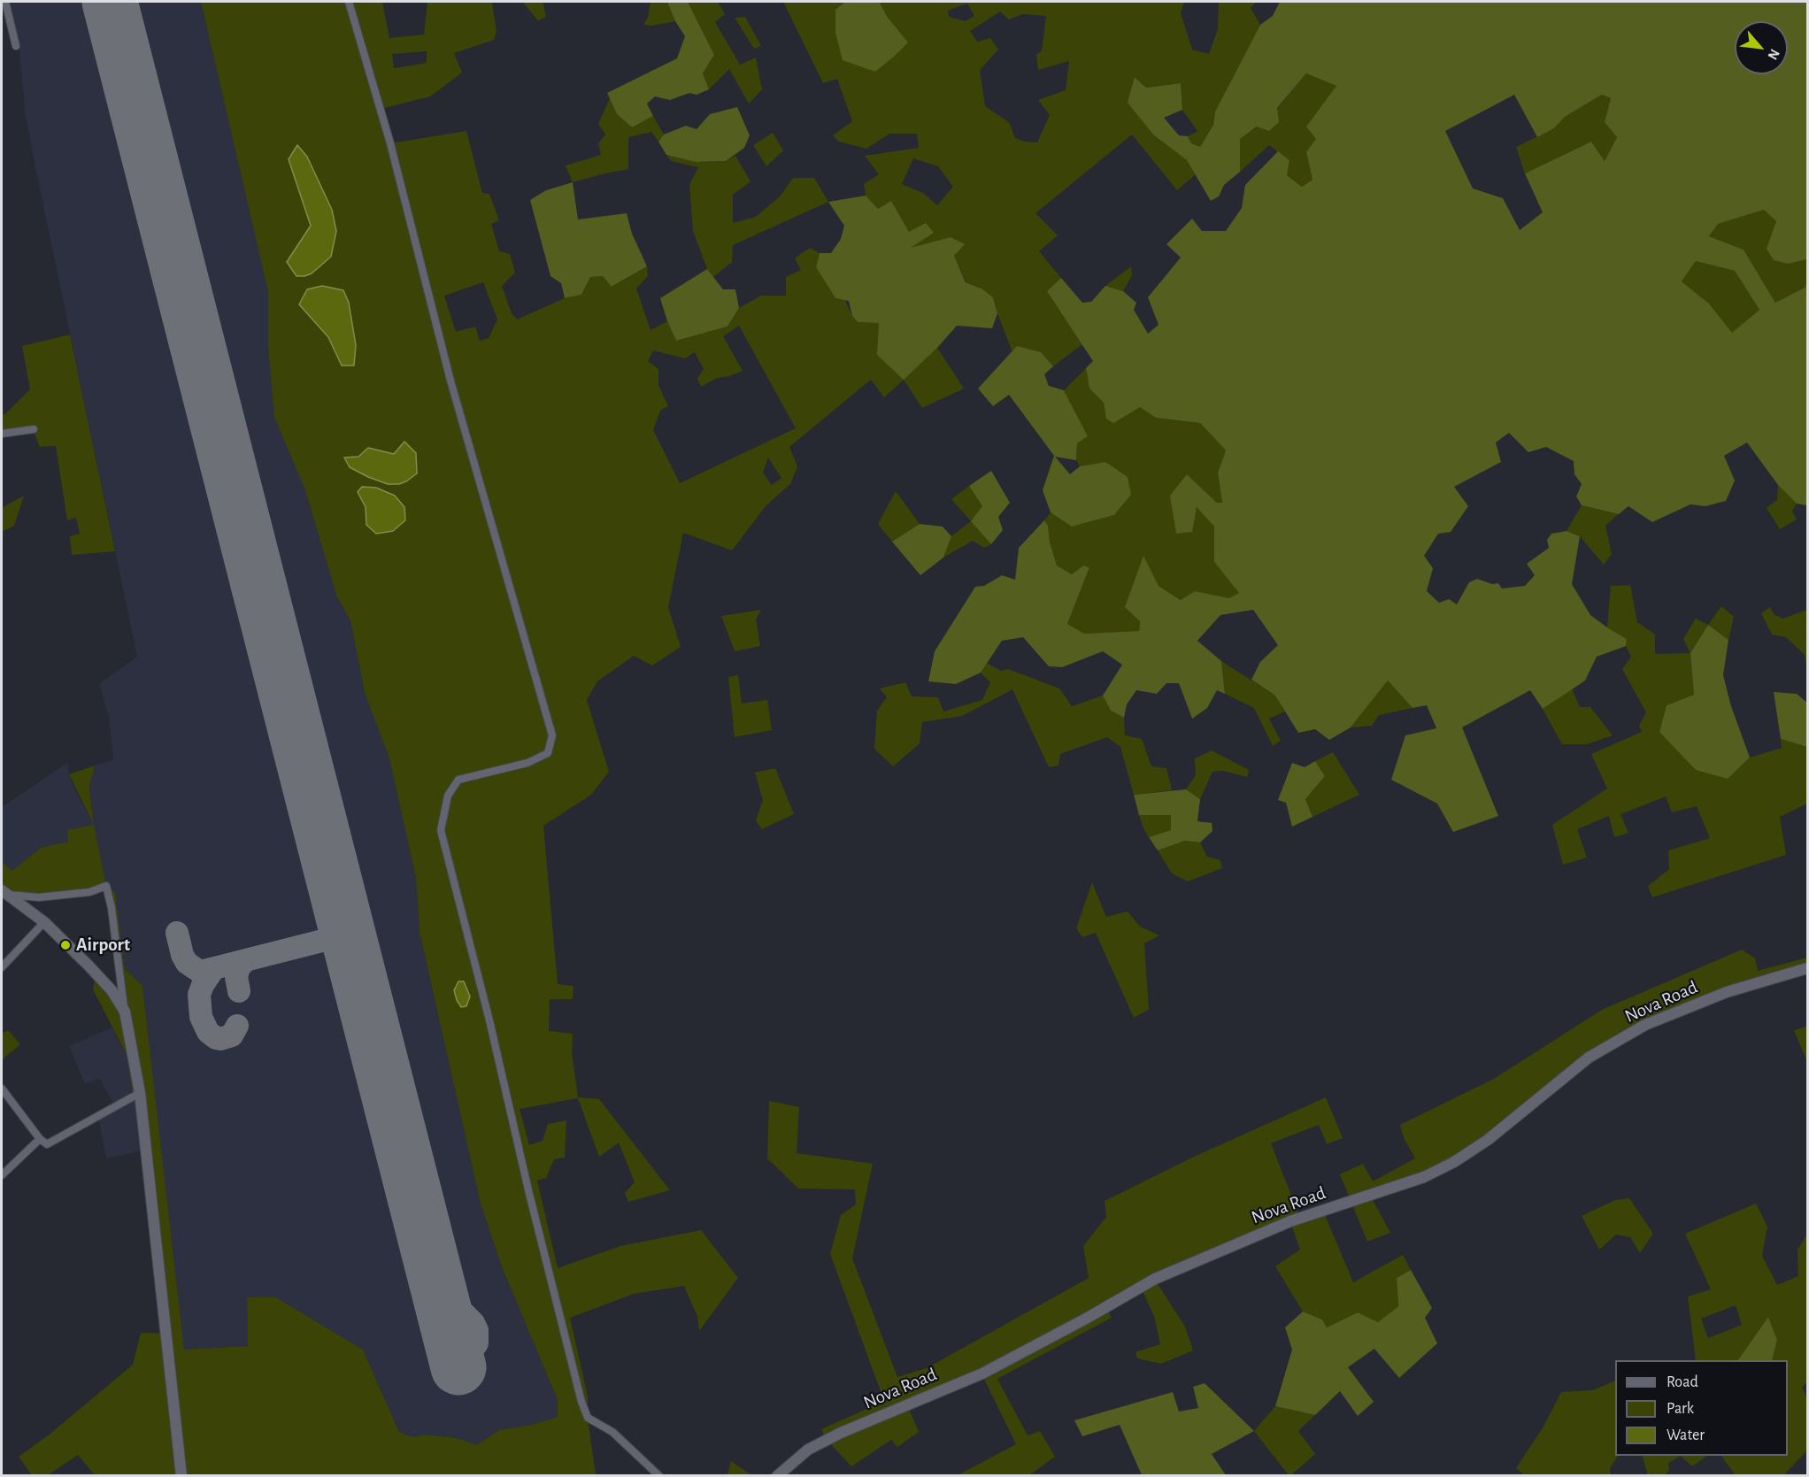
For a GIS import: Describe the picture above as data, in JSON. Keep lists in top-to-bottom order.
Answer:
{
  "streets": {
    "street": ["Nova Road"]
  },
  "places": ["Airport"],
  "legend": ["Road", "Park", "Water"],
  "north": "bottom right"
}
